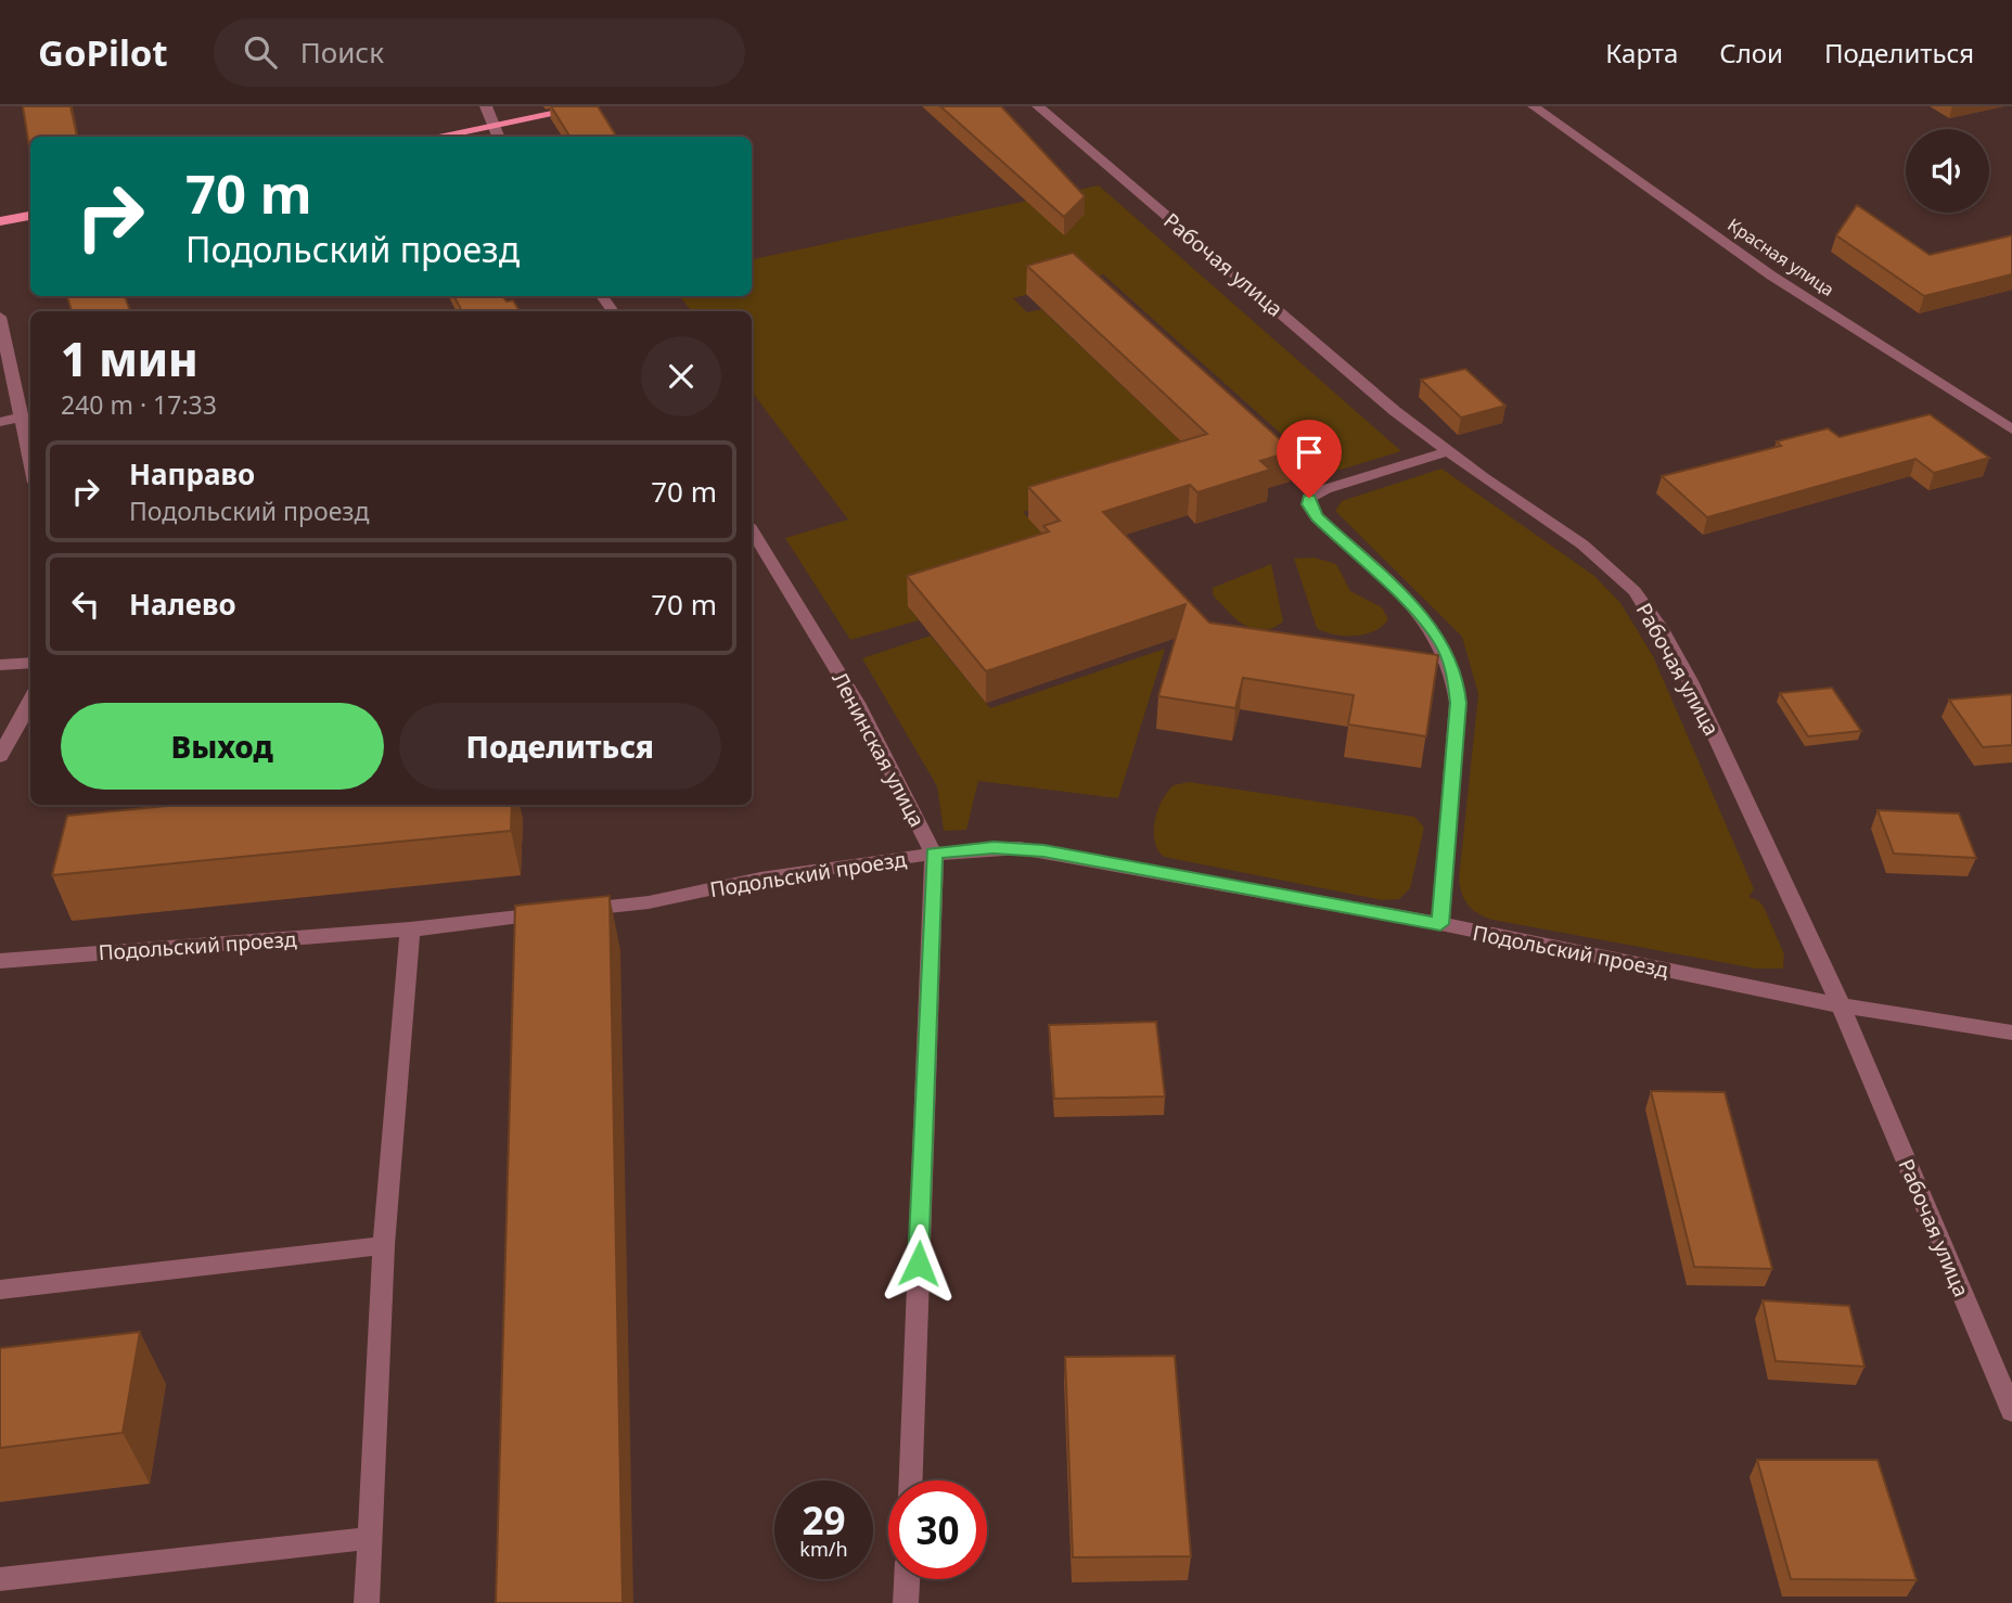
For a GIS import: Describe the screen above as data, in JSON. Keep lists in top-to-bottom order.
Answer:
{
  "streets": {
    "street": [
      "Красная улица",
      "Рабочая улица",
      "Ленинская улица",
      "Подольский проезд"
    ]
  },
  "crossings": [
    ["Рабочая улица", "Подольский проезд"],
    ["Ленинская улица", "Подольский проезд"]
  ],
  "page": {
    "header": "GoPilot",
    "search": "Поиск",
    "nav": ["Карта", "Слои", "Поделиться"],
    "turn": ["70 m", "Подольский проезд"],
    "heading": ["1 мин", "240 m · 17:33"],
    "list": [
      {
        "name": "Направо",
        "note": "Подольский проезд",
        "value": "70 m"
      },
      {
        "name": "Налево",
        "value": "70 m"
      }
    ],
    "buttons": ["Выход", "Поделиться"],
    "speed": "29 km/h",
    "limit": "30"
  }
}
